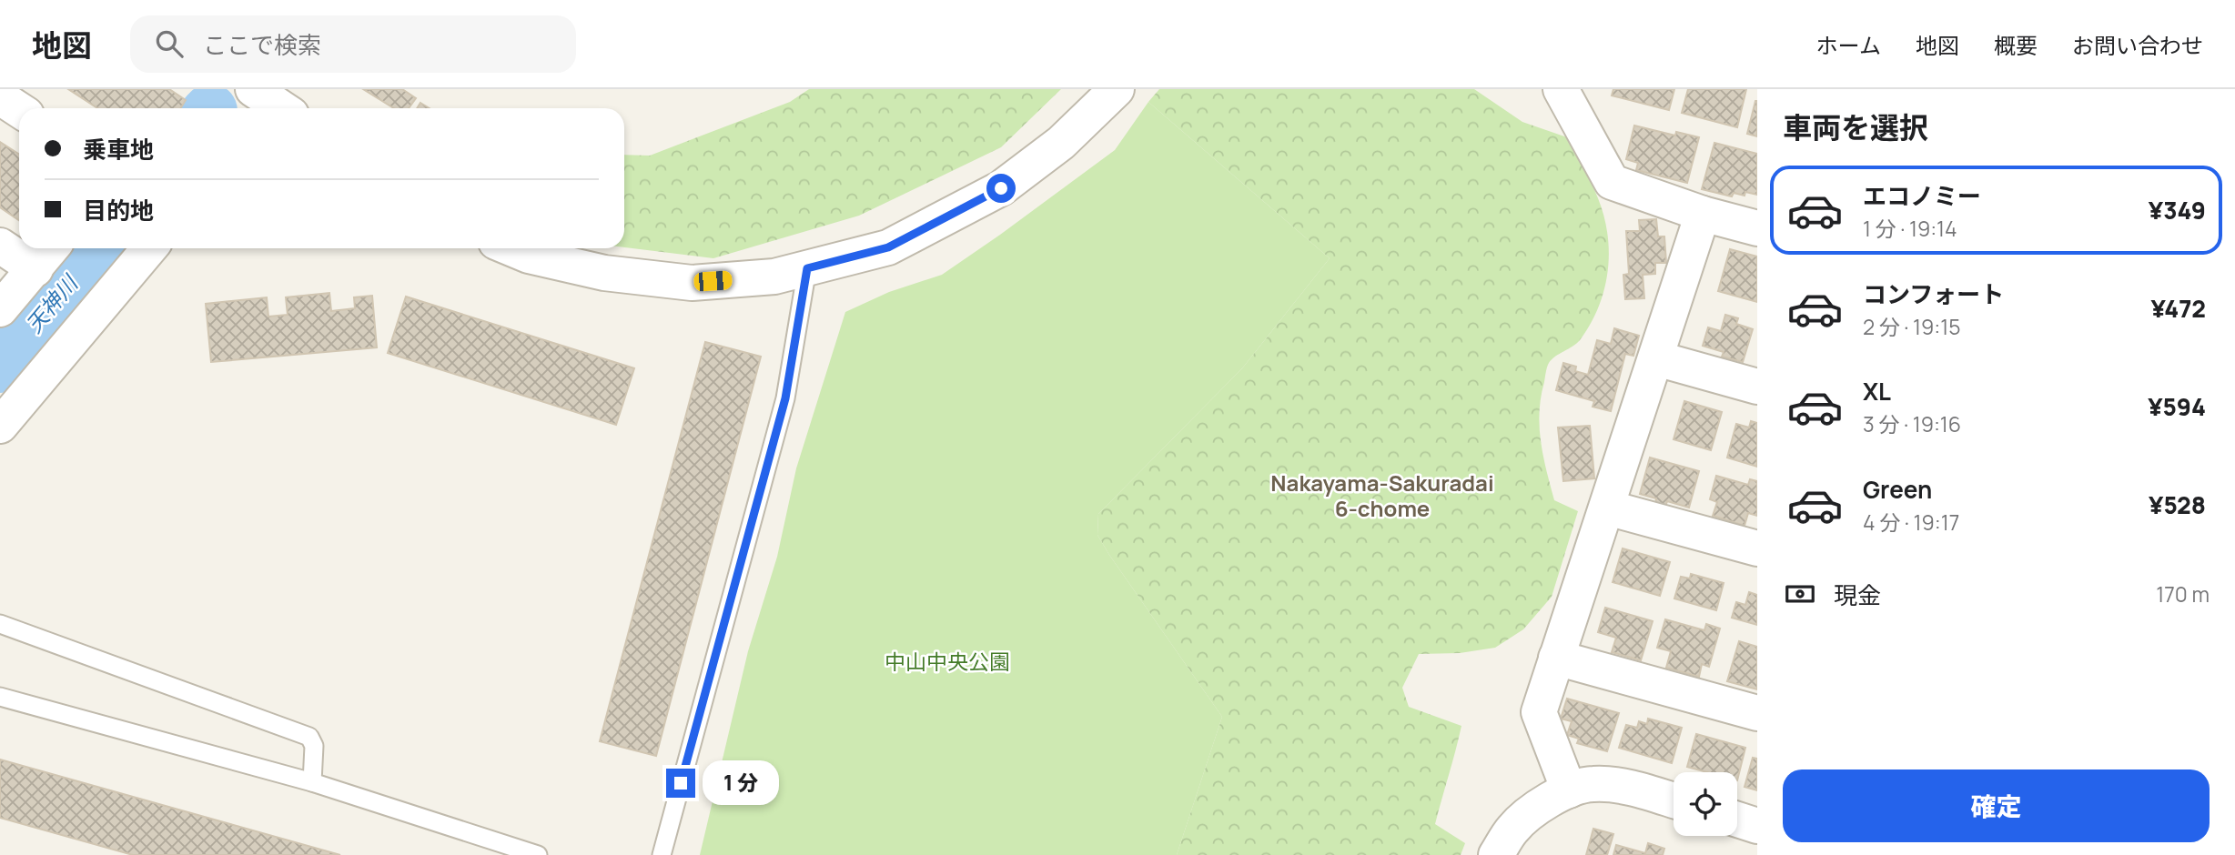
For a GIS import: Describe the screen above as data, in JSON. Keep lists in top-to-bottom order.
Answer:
{
  "districts": ["Nakayama-Sakuradai 6-chome"],
  "water": ["天神川"],
  "parks": ["中山中央公園"],
  "page": {
    "header": "地図",
    "search": "ここで検索",
    "nav": [
      "ホーム",
      "地図",
      "概要",
      "お問い合わせ"
    ],
    "heading": "車両を選択",
    "banner": ["乗車地", "目的地"],
    "list": [
      {
        "name": "エコノミー",
        "note": "1 分 · 19:14",
        "value": "¥349"
      },
      {
        "name": "コンフォート",
        "note": "2 分 · 19:15",
        "value": "¥472"
      },
      {
        "name": "XL",
        "note": "3 分 · 19:16",
        "value": "¥594"
      },
      {
        "name": "Green",
        "note": "4 分 · 19:17",
        "value": "¥528"
      }
    ],
    "pay": ["現金", "170 m"],
    "buttons": "確定",
    "bubble": "1 分"
  }
}
